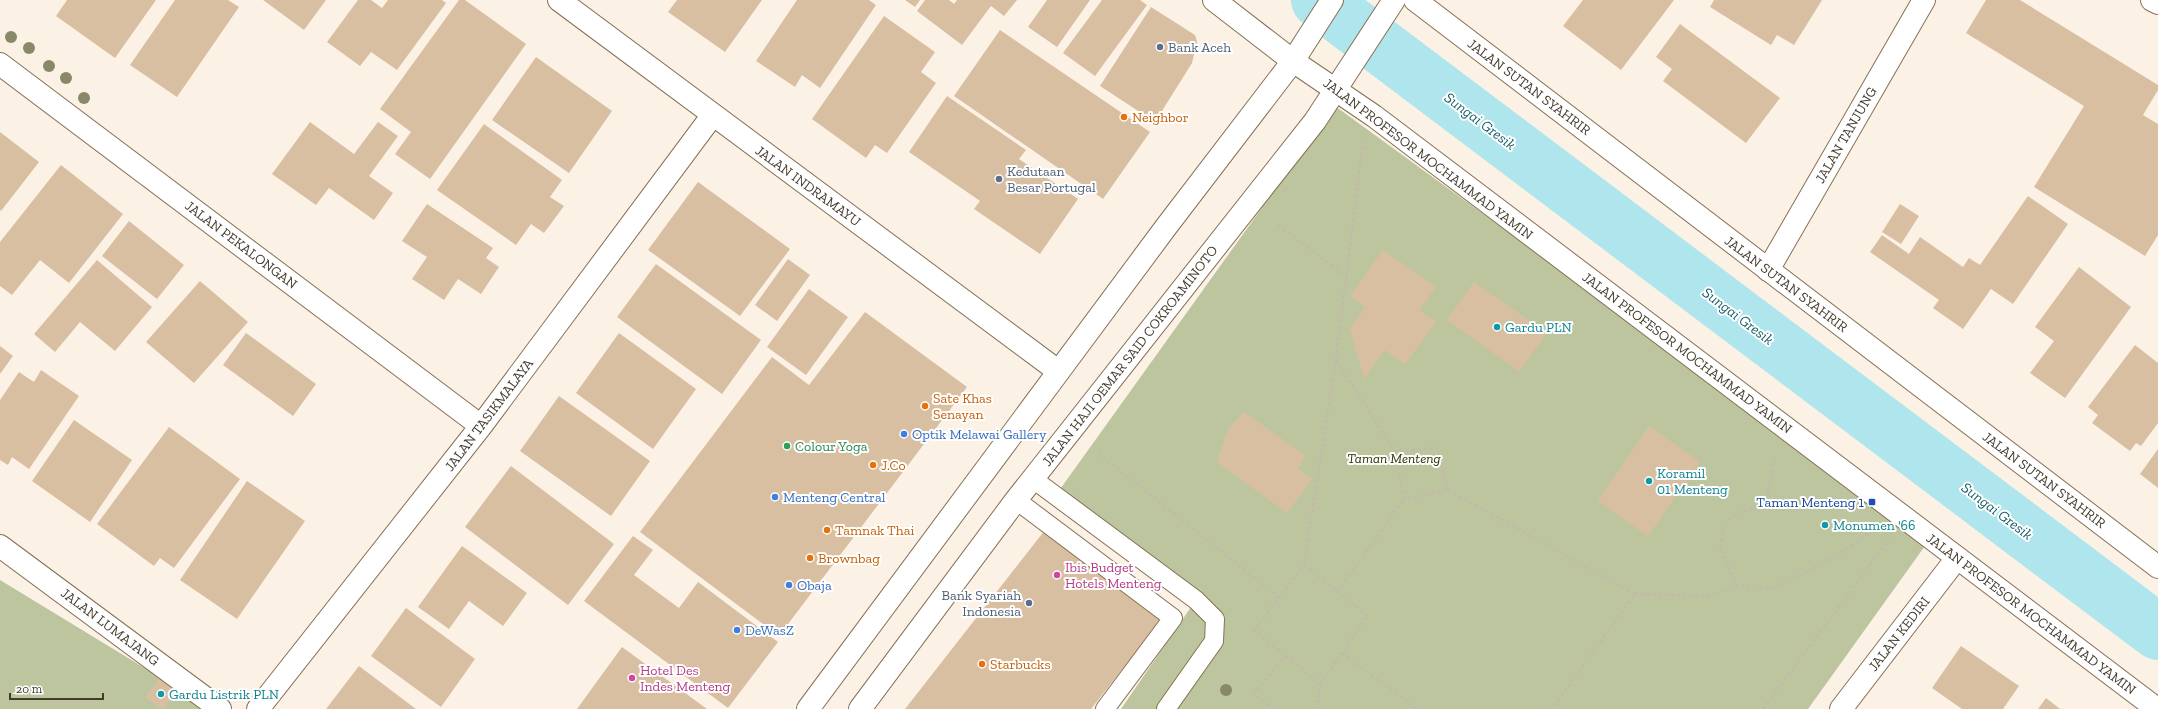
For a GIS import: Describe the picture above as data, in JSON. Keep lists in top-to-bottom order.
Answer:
{
  "streets": {
    "street": [
      "JALAN SUTAN SYAHRIR",
      "JALAN TANJUNG",
      "JALAN PROFESOR MOCHAMMAD YAMIN",
      "JALAN INDRAMAYU",
      "JALAN PEKALONGAN",
      "JALAN HAJI OEMAR SAID COKROAMINOTO",
      "JALAN TASIKMALAYA",
      "JALAN LUMAJANG",
      "JALAN KEDIRI"
    ]
  },
  "crossings": [
    ["JALAN SUTAN SYAHRIR", "JALAN TANJUNG"],
    ["JALAN PROFESOR MOCHAMMAD YAMIN", "JALAN HAJI OEMAR SAID COKROAMINOTO"],
    ["JALAN PROFESOR MOCHAMMAD YAMIN", "JALAN KEDIRI"],
    ["JALAN INDRAMAYU", "JALAN TASIKMALAYA"],
    ["JALAN PEKALONGAN", "JALAN TASIKMALAYA"]
  ],
  "water": ["Sungai Gresik"],
  "parks": ["Taman Menteng"],
  "places": {
    "other": [
      "Bank Aceh",
      "Neighbor",
      "Kedutaan Besar Portugal",
      "Gardu PLN",
      "Sate Khas Senayan",
      "Optik Melawai Gallery",
      "Colour Yoga",
      "J.Co",
      "Koramil 01 Menteng",
      "Menteng Central",
      "Monumen '66",
      "Tamnak Thai",
      "Brownbag",
      "Ibis Budget Hotels Menteng",
      "Obaja",
      "Bank Syariah Indonesia",
      "DeWasZ",
      "Starbucks",
      "Hotel Des Indes Menteng",
      "Gardu Listrik PLN"
    ],
    "transit": ["Taman Menteng 1"]
  },
  "scale_bar": "20 m"
}
